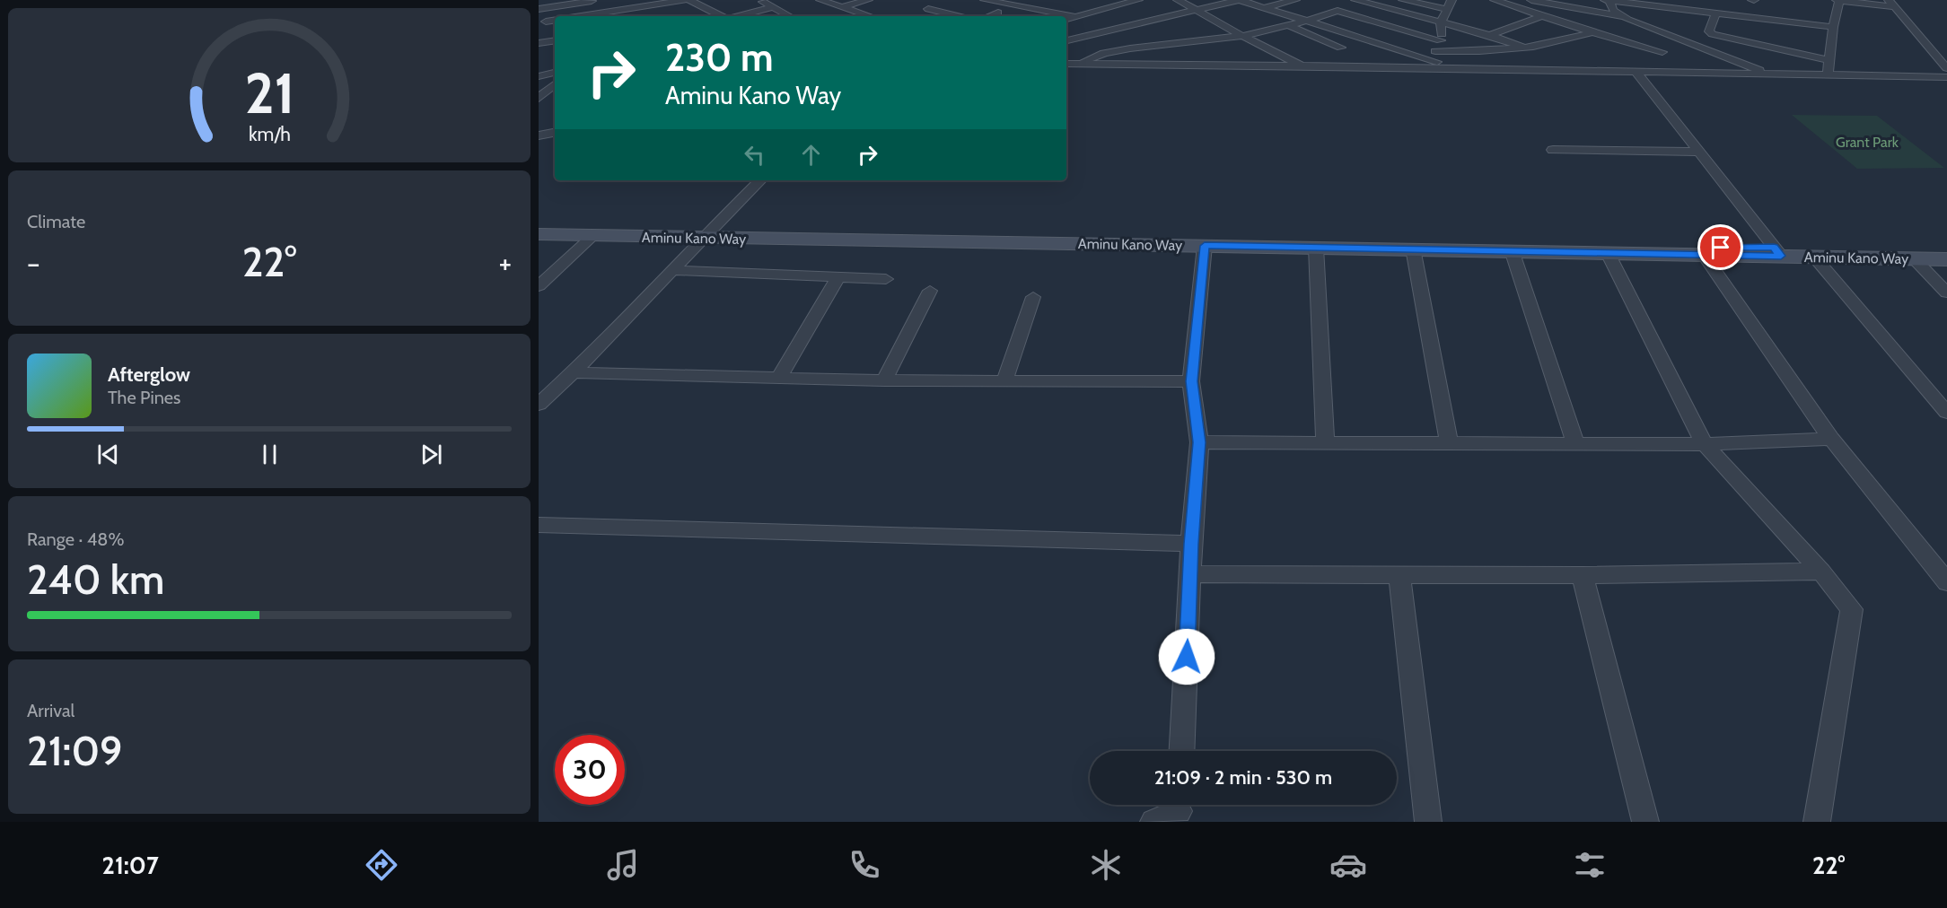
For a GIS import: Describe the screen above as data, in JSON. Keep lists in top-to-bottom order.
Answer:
{
  "streets": {
    "main road": ["Aminu Kano Way"]
  },
  "parks": ["Grant Park"],
  "page": {
    "turn": ["230 m", "Aminu Kano Way"],
    "tile": [
      "Climate",
      ["Range · 48%", "240 km"],
      ["Arrival", "21:09"]
    ],
    "heat": ["−", "22°", "+"],
    "song": ["Afterglow", "The Pines"],
    "limit": "30",
    "trip": "21:09 · 2 min · 530 m",
    "tabs": ["21:07", "22°"],
    "gauge": ["21", "km/h"]
  }
}
